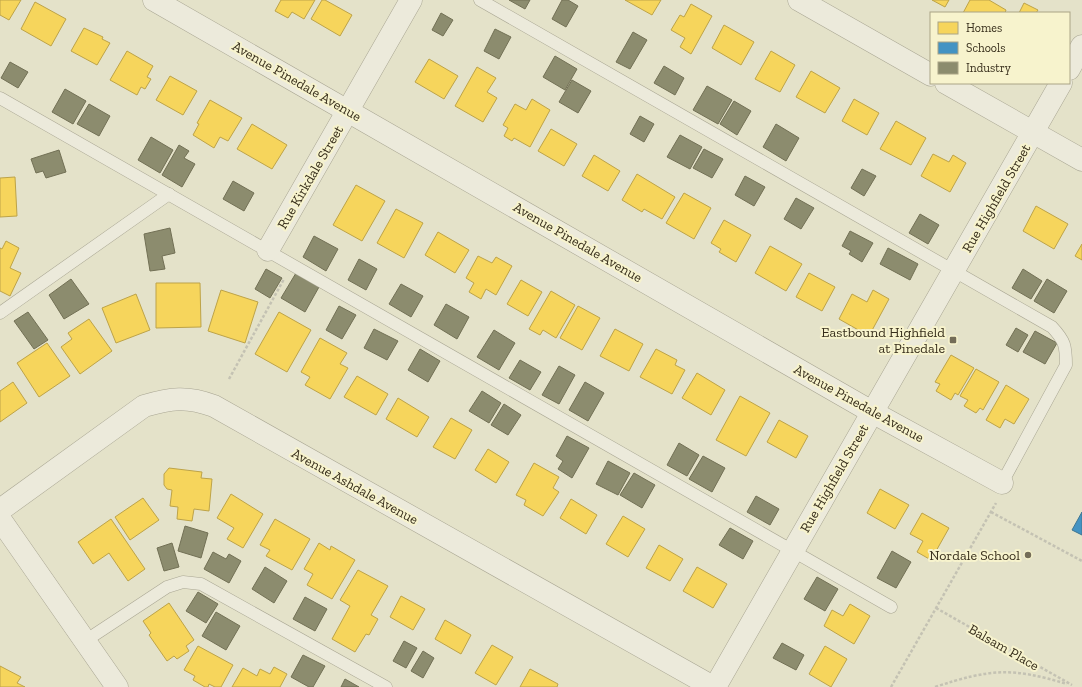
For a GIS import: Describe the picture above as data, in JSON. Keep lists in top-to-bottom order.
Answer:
{
  "streets": {
    "street": [
      "Avenue Pinedale Avenue",
      "Rue Kirkdale Street",
      "Rue Highfield Street",
      "Avenue Ashdale Avenue"
    ],
    "path": ["Balsam Place"]
  },
  "crossings": [
    ["Avenue Pinedale Avenue", "Rue Kirkdale Street"],
    ["Avenue Pinedale Avenue", "Rue Highfield Street"],
    ["Rue Highfield Street", "Avenue Ashdale Avenue"]
  ],
  "places": {
    "transit": ["Eastbound Highfield at Pinedale"],
    "other": ["Nordale School"]
  },
  "legend": ["Homes", "Schools", "Industry"]
}
